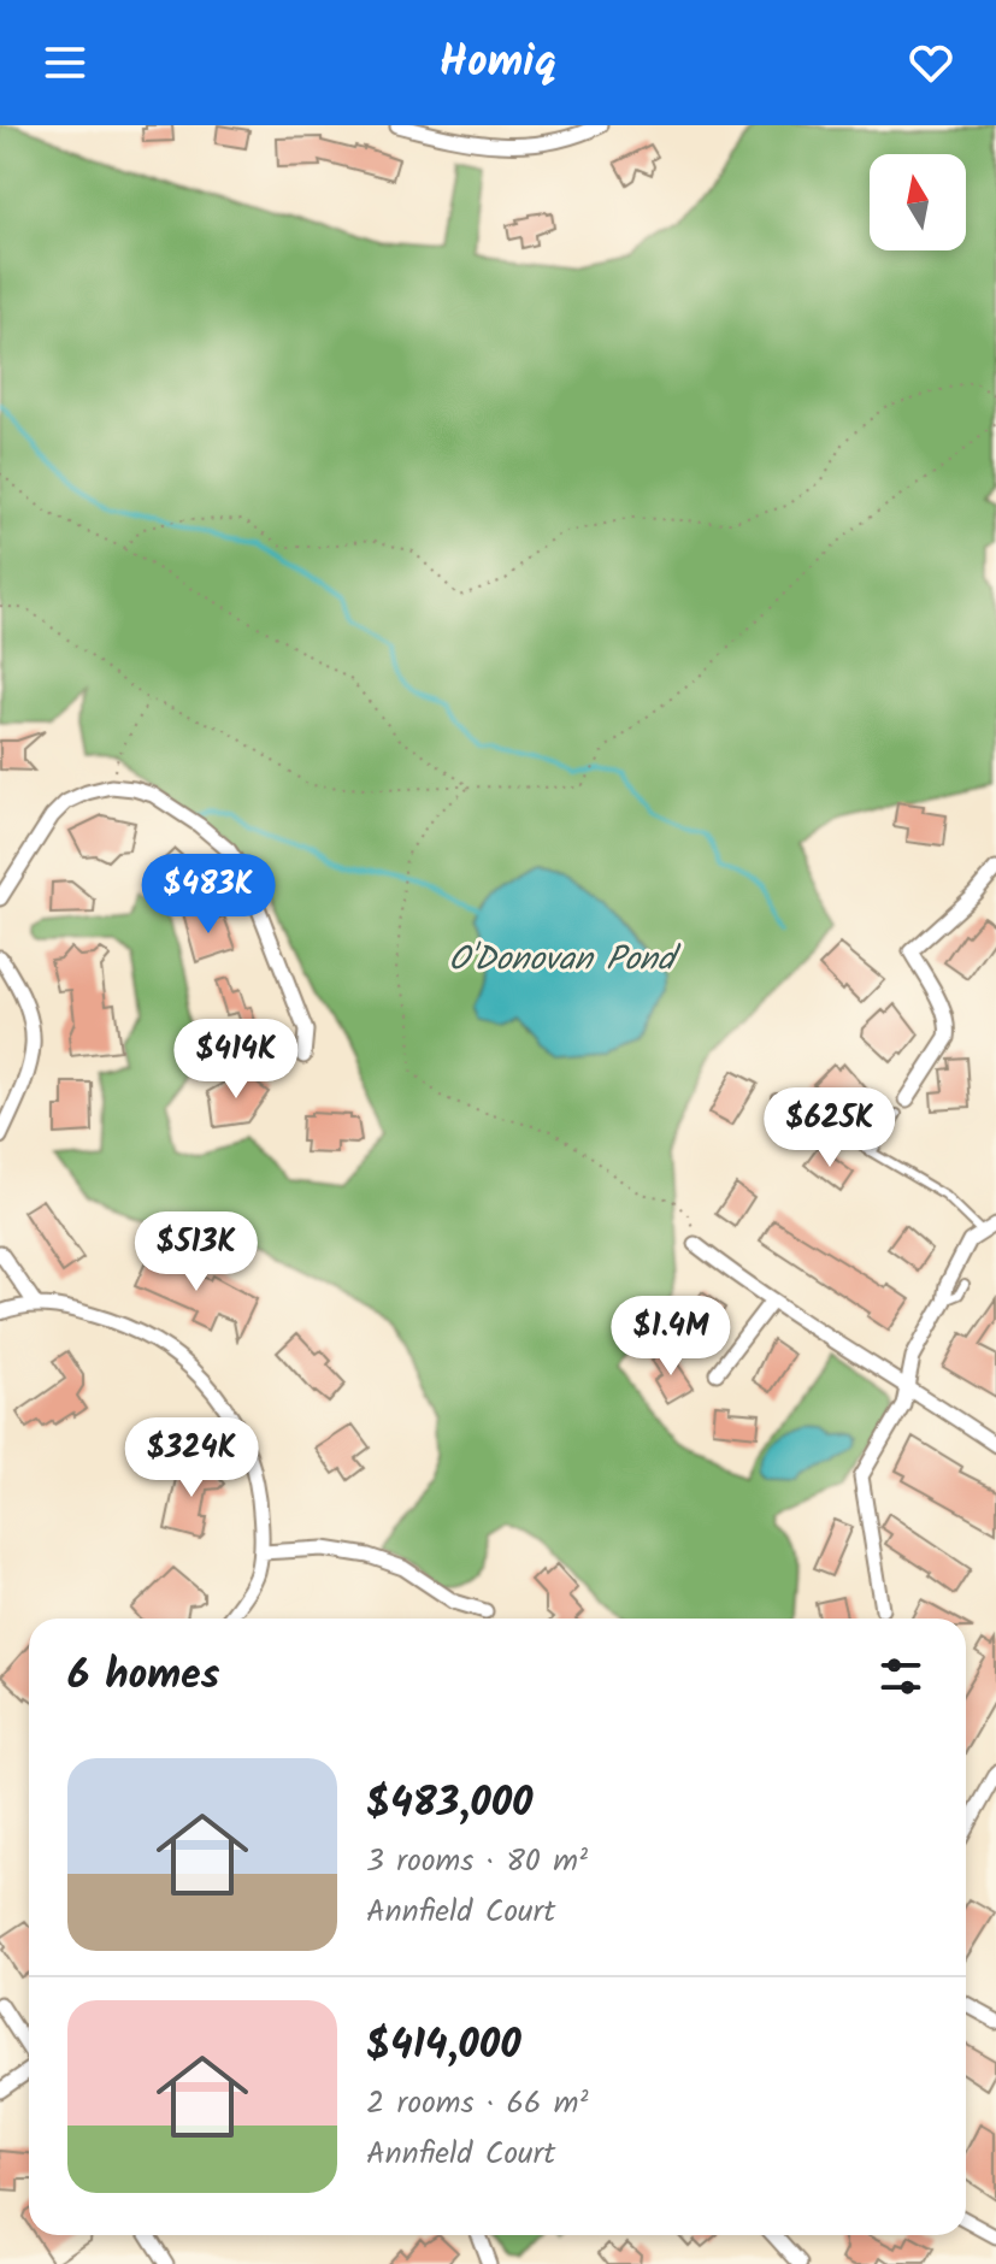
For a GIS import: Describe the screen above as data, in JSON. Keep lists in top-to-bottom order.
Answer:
{
  "water": ["O'Donovan Pond"],
  "north": "top",
  "page": {
    "header": "Homiq",
    "price": [
      "$483K",
      "$414K",
      "$625K",
      "$513K",
      "$1.4M",
      "$324K"
    ],
    "heading": "6 homes",
    "list": [
      {
        "name": "$483,000",
        "note": "3 rooms · 80 m² · Annfield Court"
      },
      {
        "name": "$414,000",
        "note": "2 rooms · 66 m² · Annfield Court"
      }
    ]
  }
}
